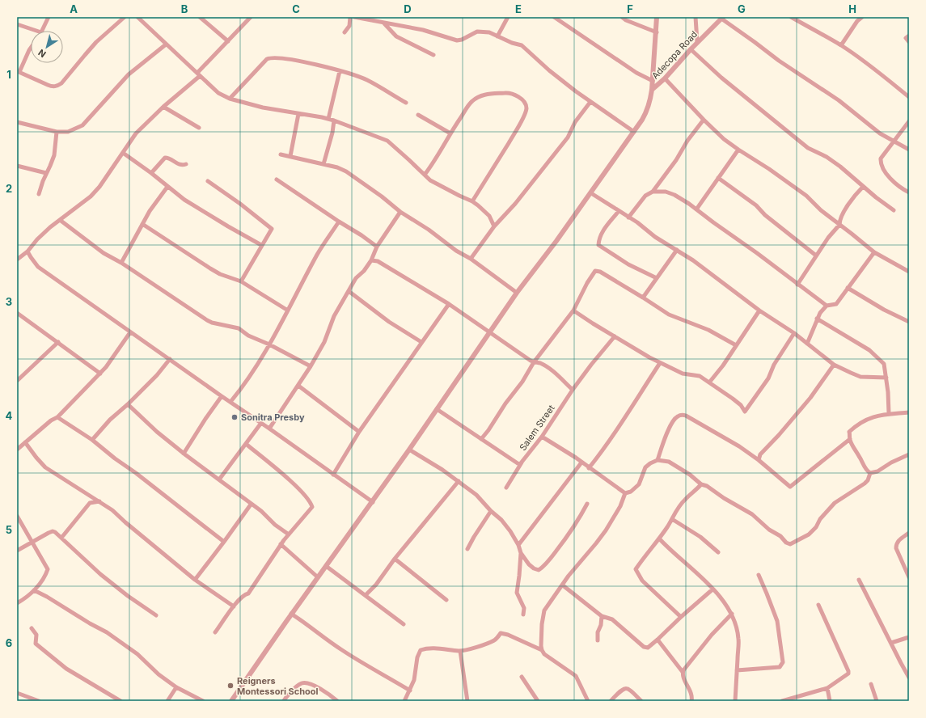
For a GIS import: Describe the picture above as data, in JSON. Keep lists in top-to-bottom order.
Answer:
{
  "streets": {
    "street": ["Adecopa Road", "Salem Street"]
  },
  "places": ["Sonitra Presby", "Reigners Montessori School"],
  "north": "bottom left",
  "grid": {
    "columns": [
      "A",
      "B",
      "C",
      "D",
      "E",
      "F",
      "G",
      "H"
    ],
    "rows": [
      "1",
      "2",
      "3",
      "4",
      "5",
      "6"
    ]
  }
}
